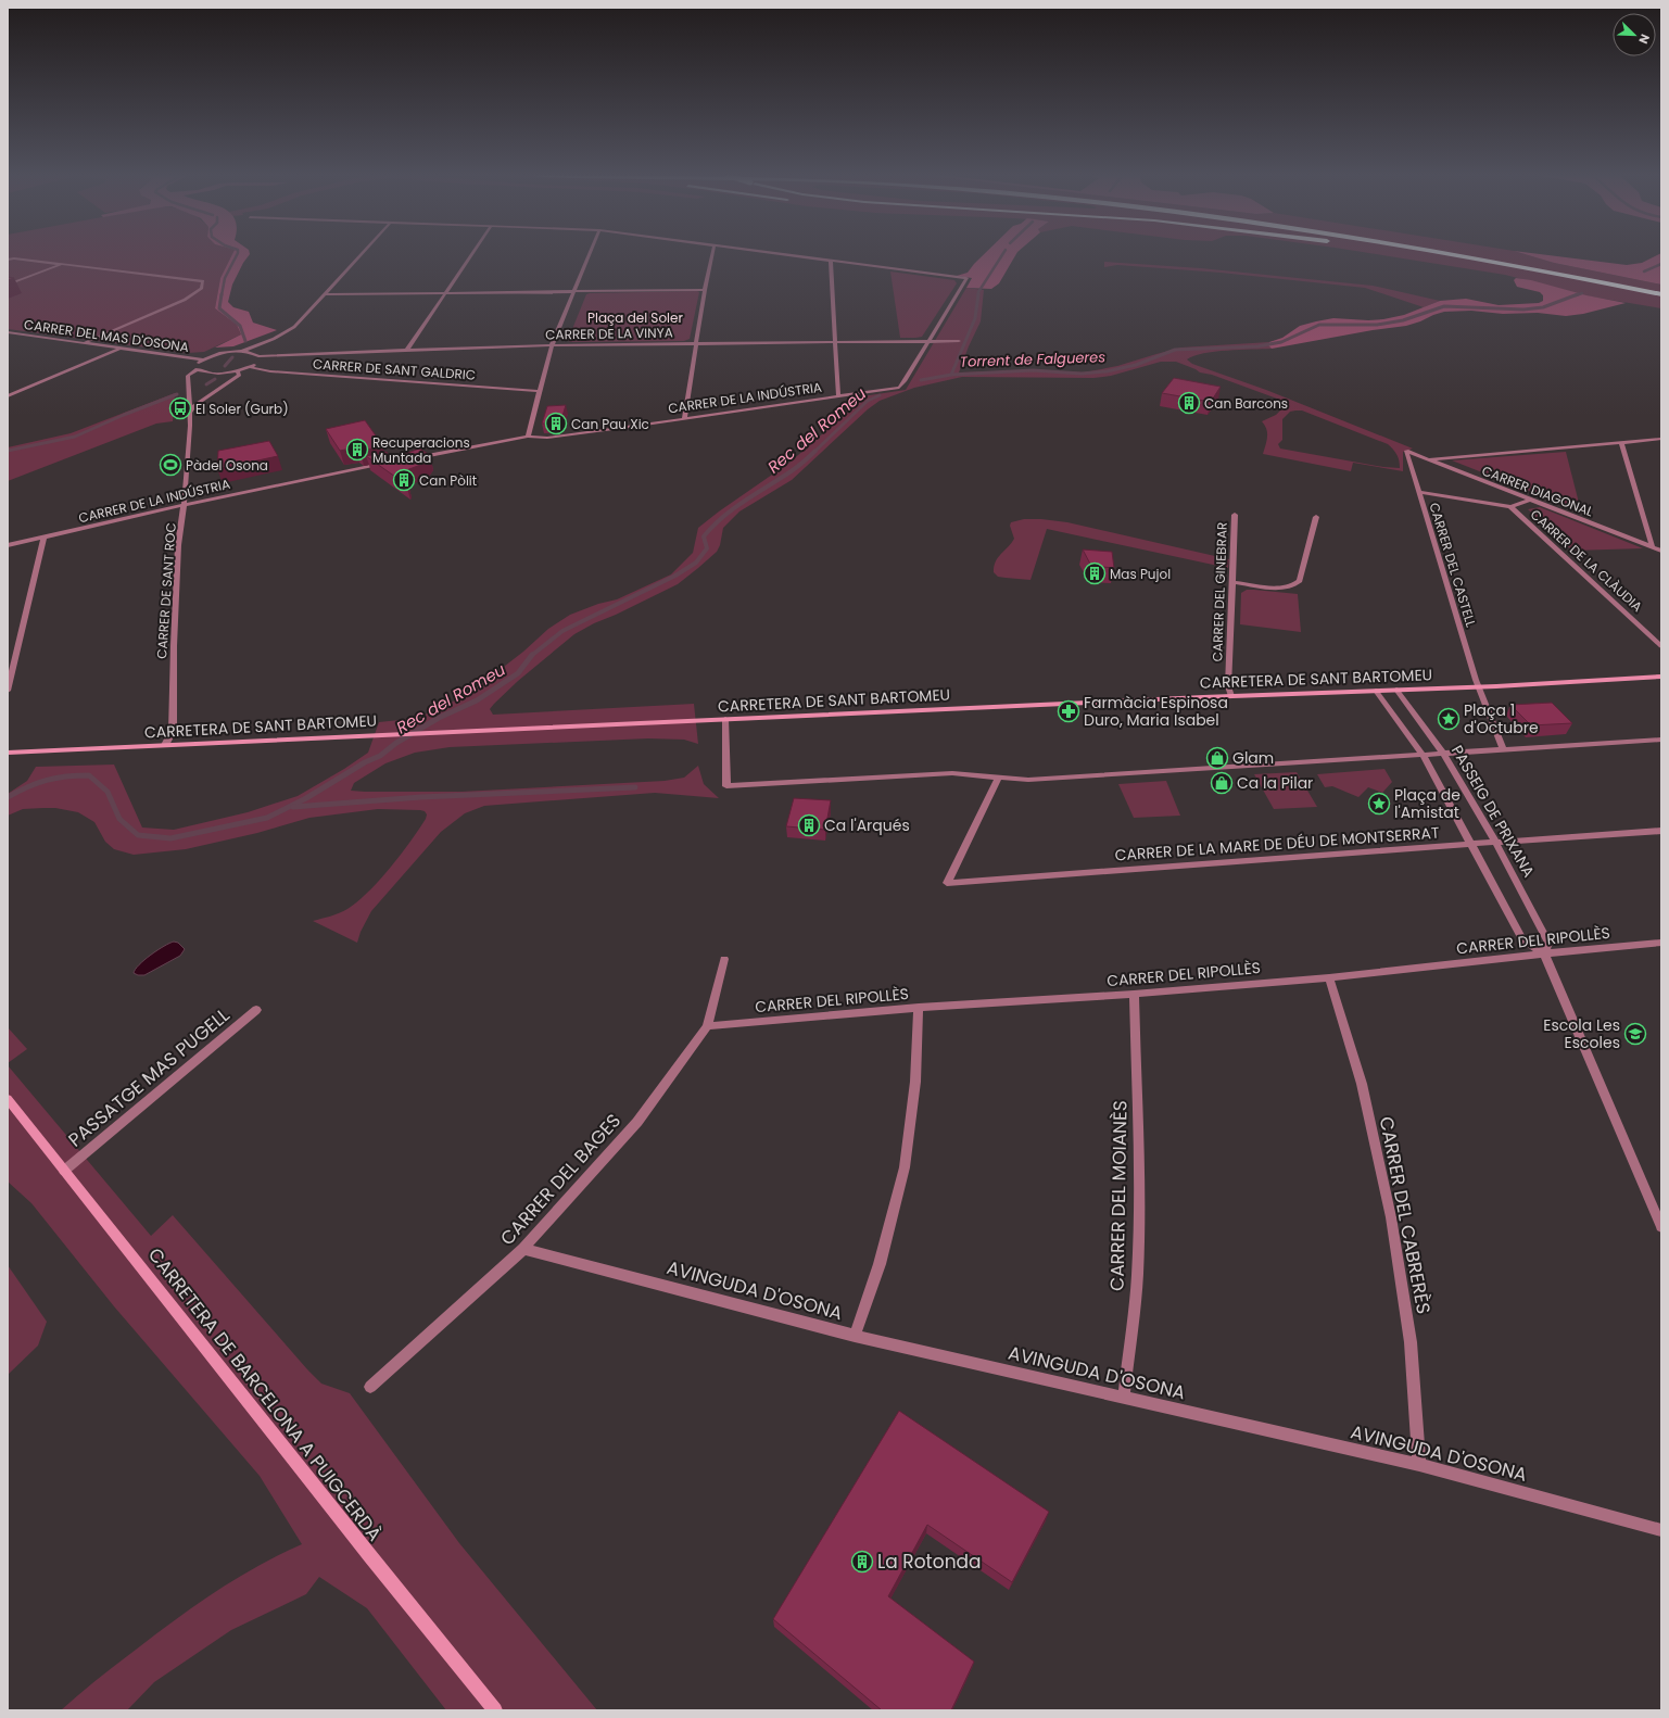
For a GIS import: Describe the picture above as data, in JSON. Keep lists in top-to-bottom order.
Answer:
{
  "streets": {
    "street": [
      "CARRER DE LA VINYA",
      "CARRER DEL MAS D'OSONA",
      "CARRER DE SANT GALDRIC",
      "CARRER DE LA INDÚSTRIA",
      "CARRER DIAGONAL",
      "CARRER DE LA CLÀUDIA",
      "CARRER DEL CASTELL",
      "CARRER DE SANT ROC",
      "CARRER DEL GINEBRAR",
      "CARRETERA DE SANT BARTOMEU",
      "PASSEIG DE PRIXANA",
      "CARRER DE LA MARE DE DÉU DE MONTSERRAT",
      "CARRER DEL RIPOLLÈS",
      "PASSATGE MAS PUGELL",
      "CARRER DEL BAGES",
      "CARRER DEL MOIANÈS",
      "CARRER DEL CABRERÈS",
      "AVINGUDA D'OSONA",
      "CARRETERA DE BARCELONA A PUIGCERDÀ"
    ]
  },
  "crossings": [
    ["CARRER DE LA VINYA", "CARRER DE LA INDÚSTRIA"],
    ["CARRER DE LA INDÚSTRIA", "CARRER DE SANT ROC"],
    ["CARRER DIAGONAL", "CARRER DE LA CLÀUDIA"],
    ["CARRER DIAGONAL", "CARRER DEL CASTELL"],
    ["CARRER DEL CASTELL", "CARRETERA DE SANT BARTOMEU"],
    ["CARRER DE SANT ROC", "CARRETERA DE SANT BARTOMEU"],
    ["CARRER DEL GINEBRAR", "CARRETERA DE SANT BARTOMEU"],
    ["CARRETERA DE SANT BARTOMEU", "PASSEIG DE PRIXANA"],
    ["PASSEIG DE PRIXANA", "CARRER DE LA MARE DE DÉU DE MONTSERRAT"],
    ["PASSEIG DE PRIXANA", "CARRER DEL RIPOLLÈS"],
    ["CARRER DEL RIPOLLÈS", "CARRER DEL BAGES"],
    ["CARRER DEL RIPOLLÈS", "CARRER DEL MOIANÈS"],
    ["CARRER DEL RIPOLLÈS", "CARRER DEL CABRERÈS"],
    ["PASSATGE MAS PUGELL", "CARRETERA DE BARCELONA A PUIGCERDÀ"],
    ["CARRER DEL BAGES", "AVINGUDA D'OSONA"],
    ["CARRER DEL MOIANÈS", "AVINGUDA D'OSONA"],
    ["CARRER DEL CABRERÈS", "AVINGUDA D'OSONA"]
  ],
  "water": ["Torrent de Falgueres", "Rec del Romeu"],
  "parks": ["Plaça del Soler"],
  "places": {
    "building": [
      "Can Barcons",
      "Can Pau Xic",
      "Recuperacions Muntada",
      "Can Pòlit",
      "Mas Pujol",
      "Ca l'Arqués",
      "La Rotonda"
    ],
    "bus stop": ["El Soler (Gurb)"],
    "sports": ["Pàdel Osona"],
    "pharmacy": ["Farmàcia Espinosa Duro, Maria Isabel"],
    "place": ["Plaça 1 d'Octubre", "Plaça de l'Amistat"],
    "shop": ["Glam", "Ca la Pilar"],
    "school or university": ["Escola Les Escoles"]
  },
  "north": "bottom right"
}
